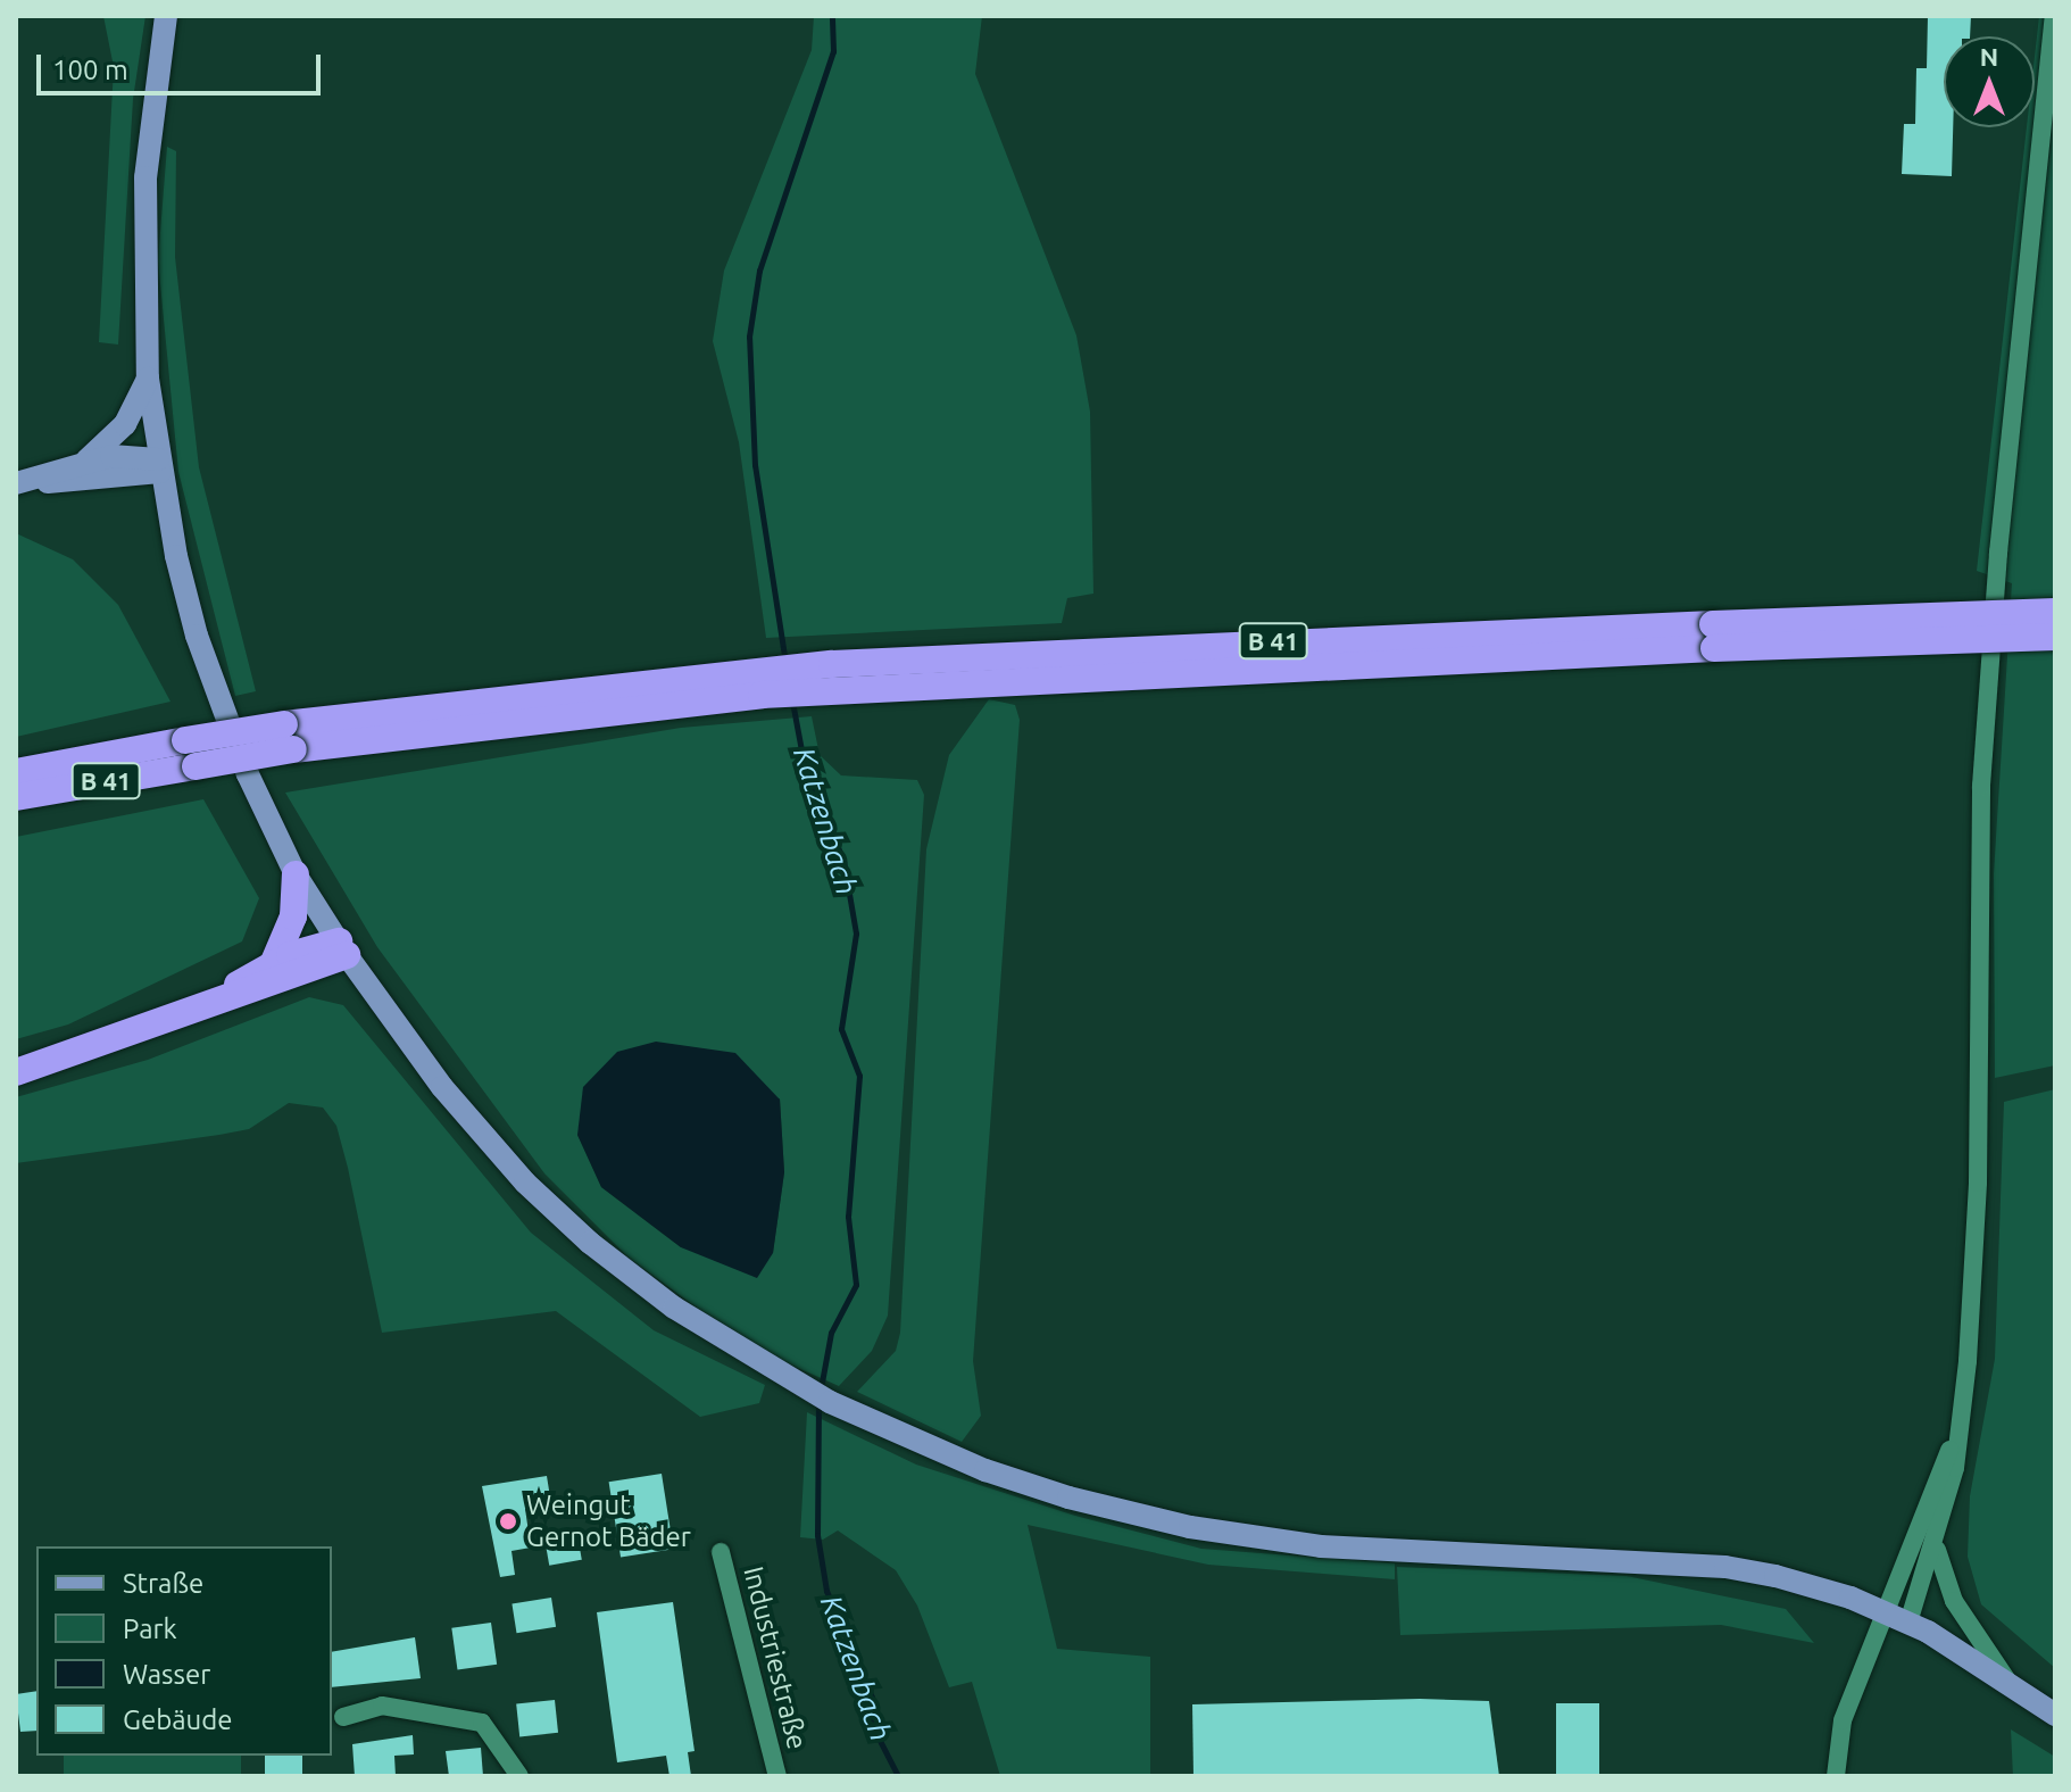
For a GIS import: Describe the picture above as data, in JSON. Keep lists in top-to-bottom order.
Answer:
{
  "streets": {
    "highway": ["B 41"],
    "street": ["Industriestraße"]
  },
  "water": ["Katzenbach"],
  "places": ["Weingut Gernot Bäder"],
  "legend": [
    "Straße",
    "Park",
    "Wasser",
    "Gebäude"
  ],
  "scale_bar": "100 m",
  "north": "top"
}
